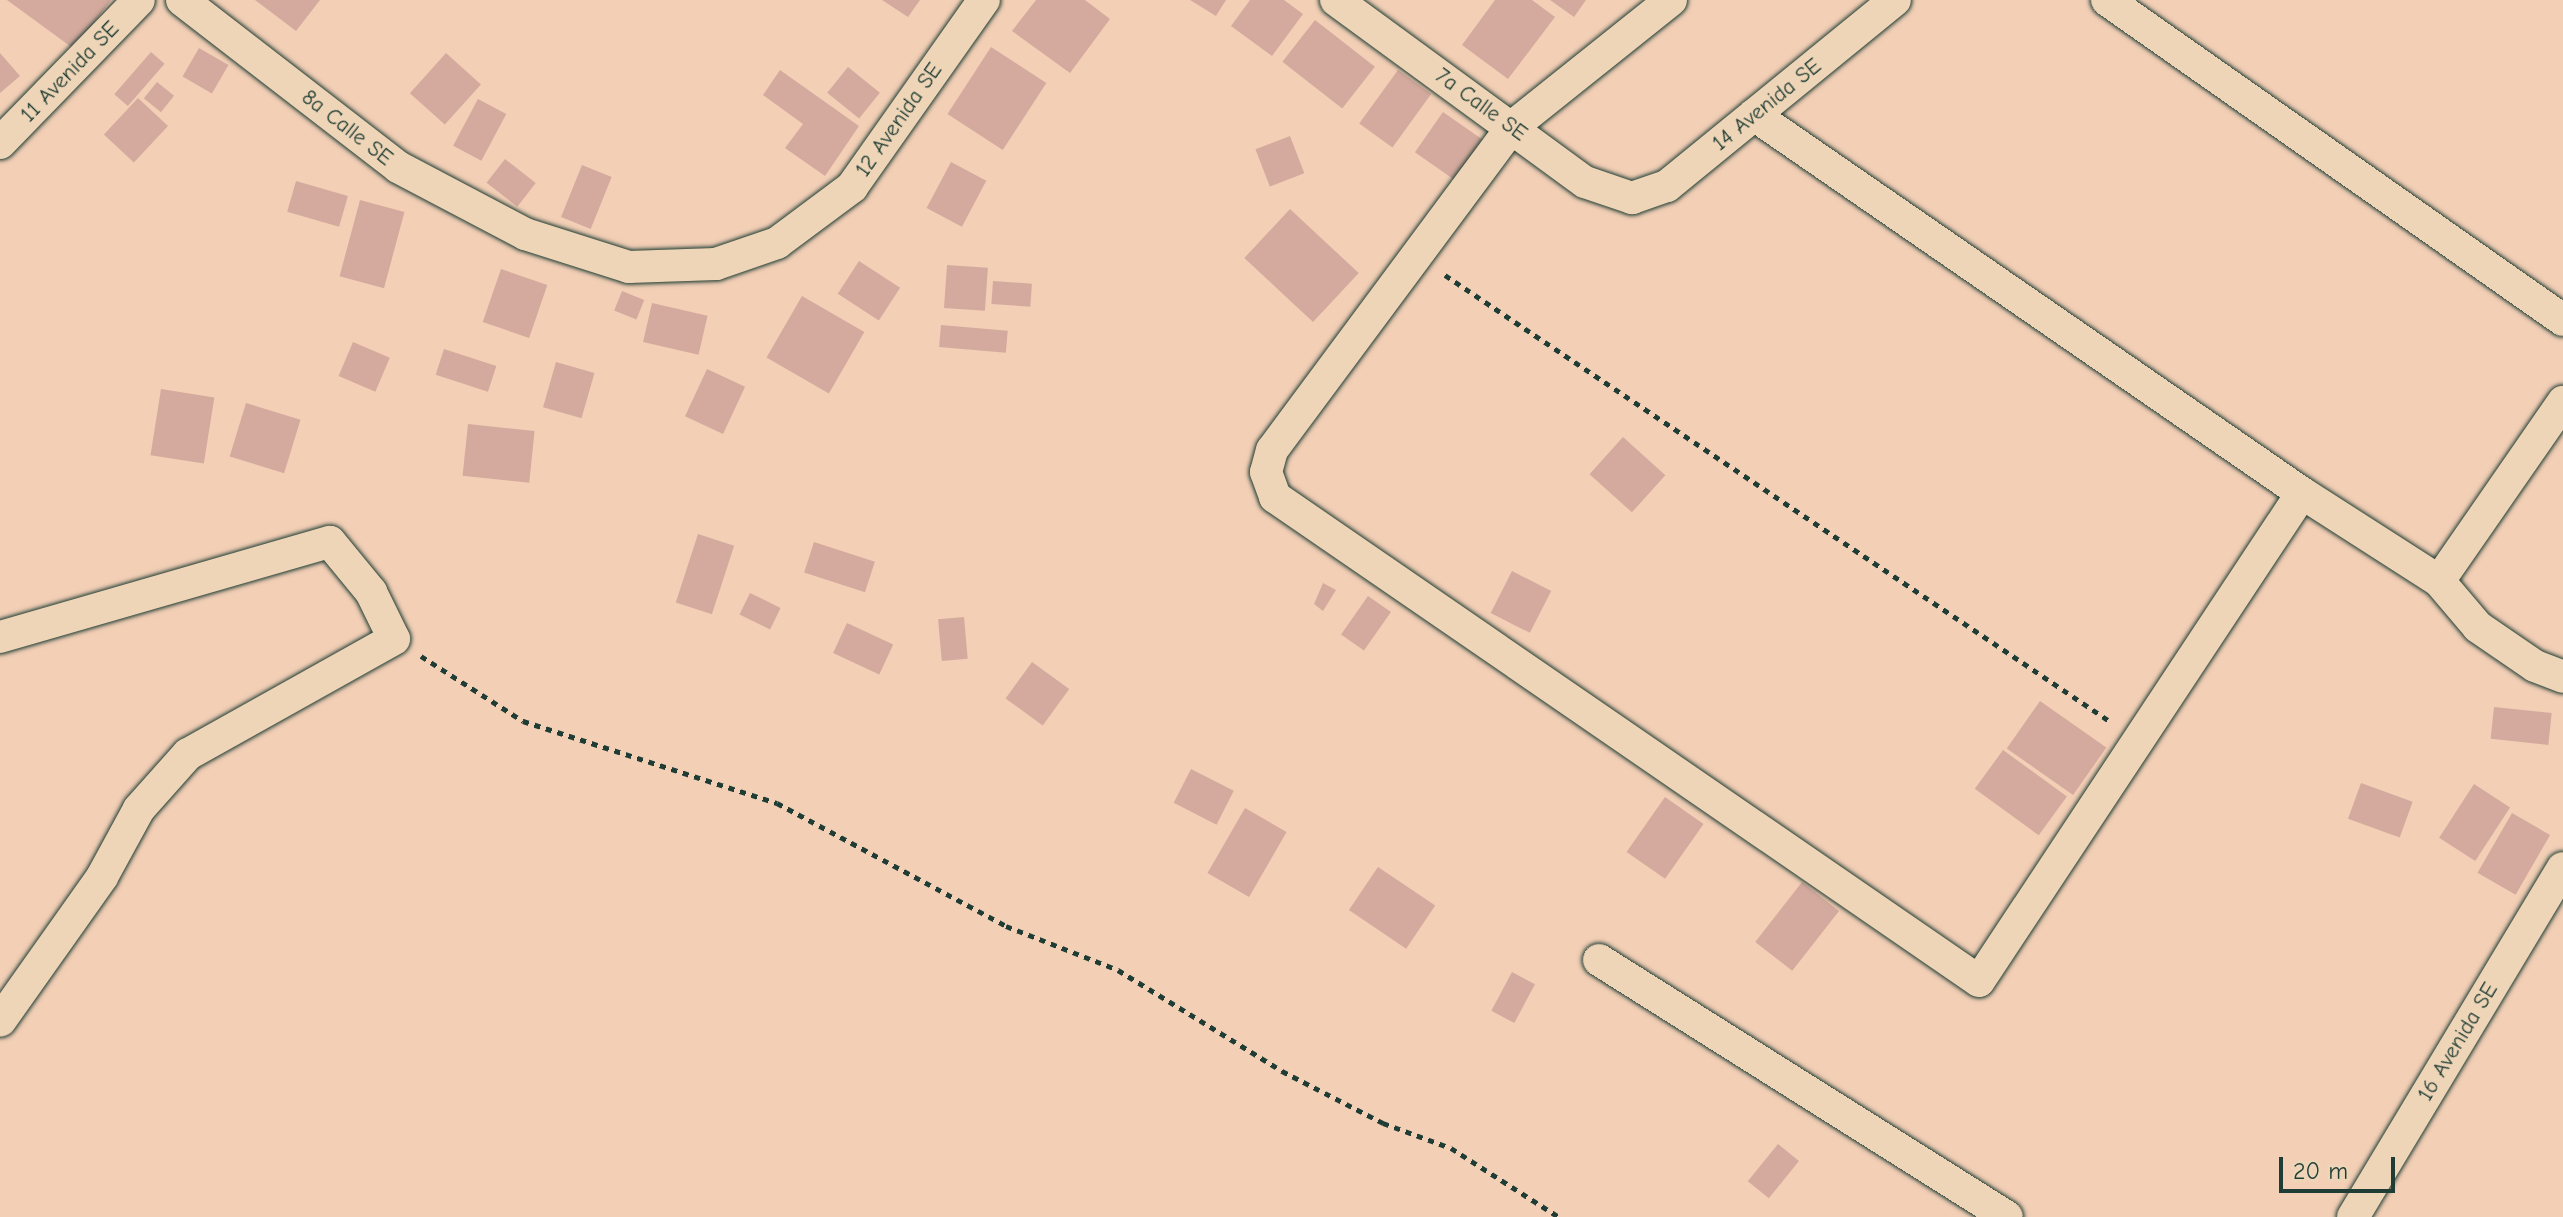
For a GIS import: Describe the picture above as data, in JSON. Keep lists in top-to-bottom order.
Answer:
{
  "streets": {
    "street": [
      "11 Avenida SE",
      "7a Calle SE",
      "14 Avenida SE",
      "12 Avenida SE",
      "8a Calle SE",
      "16 Avenida SE"
    ]
  },
  "crossings": [
    ["7a Calle SE", "14 Avenida SE"],
    ["12 Avenida SE", "8a Calle SE"]
  ],
  "scale_bar": "20 m"
}
